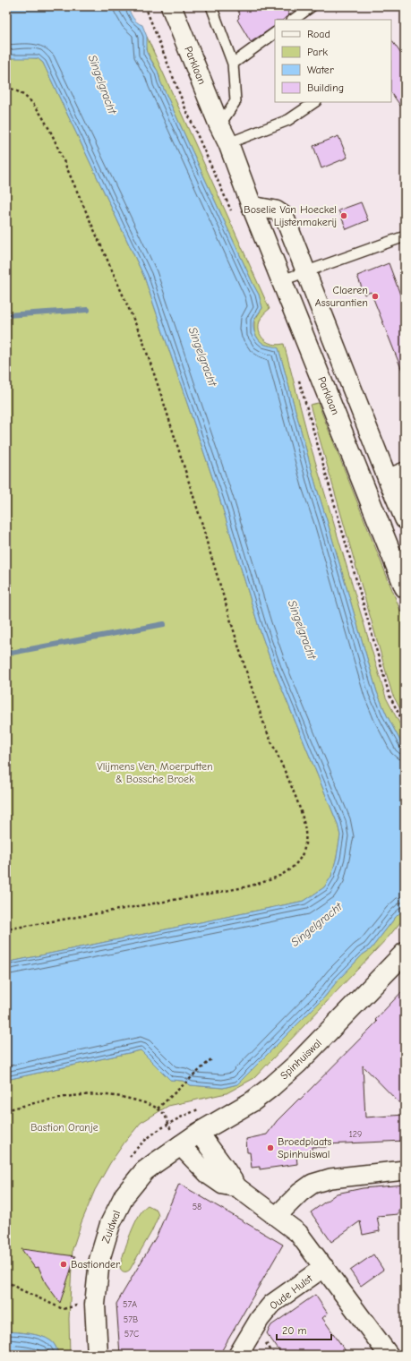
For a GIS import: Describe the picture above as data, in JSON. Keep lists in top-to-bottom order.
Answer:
{
  "streets": {
    "main road": ["Parklaan", "Spinhuiswal", "Zuidwal"],
    "street": ["Oude Hulst"]
  },
  "crossings": [
    ["Spinhuiswal", "Zuidwal"]
  ],
  "water": ["Singelgracht"],
  "parks": ["Vlijmens Ven, Moerputten & Bossche Broek", "Bastion Oranje"],
  "places": [
    "Boselie Van Hoeckel Lijstenmakerij",
    "Claeren Assurantien",
    "Broedplaats Spinhuiswal",
    "Bastionder"
  ],
  "house_numbers": [
    "129",
    "58",
    "57A",
    "57B",
    "57C"
  ],
  "legend": [
    "Road",
    "Park",
    "Water",
    "Building"
  ],
  "scale_bar": "20 m"
}
